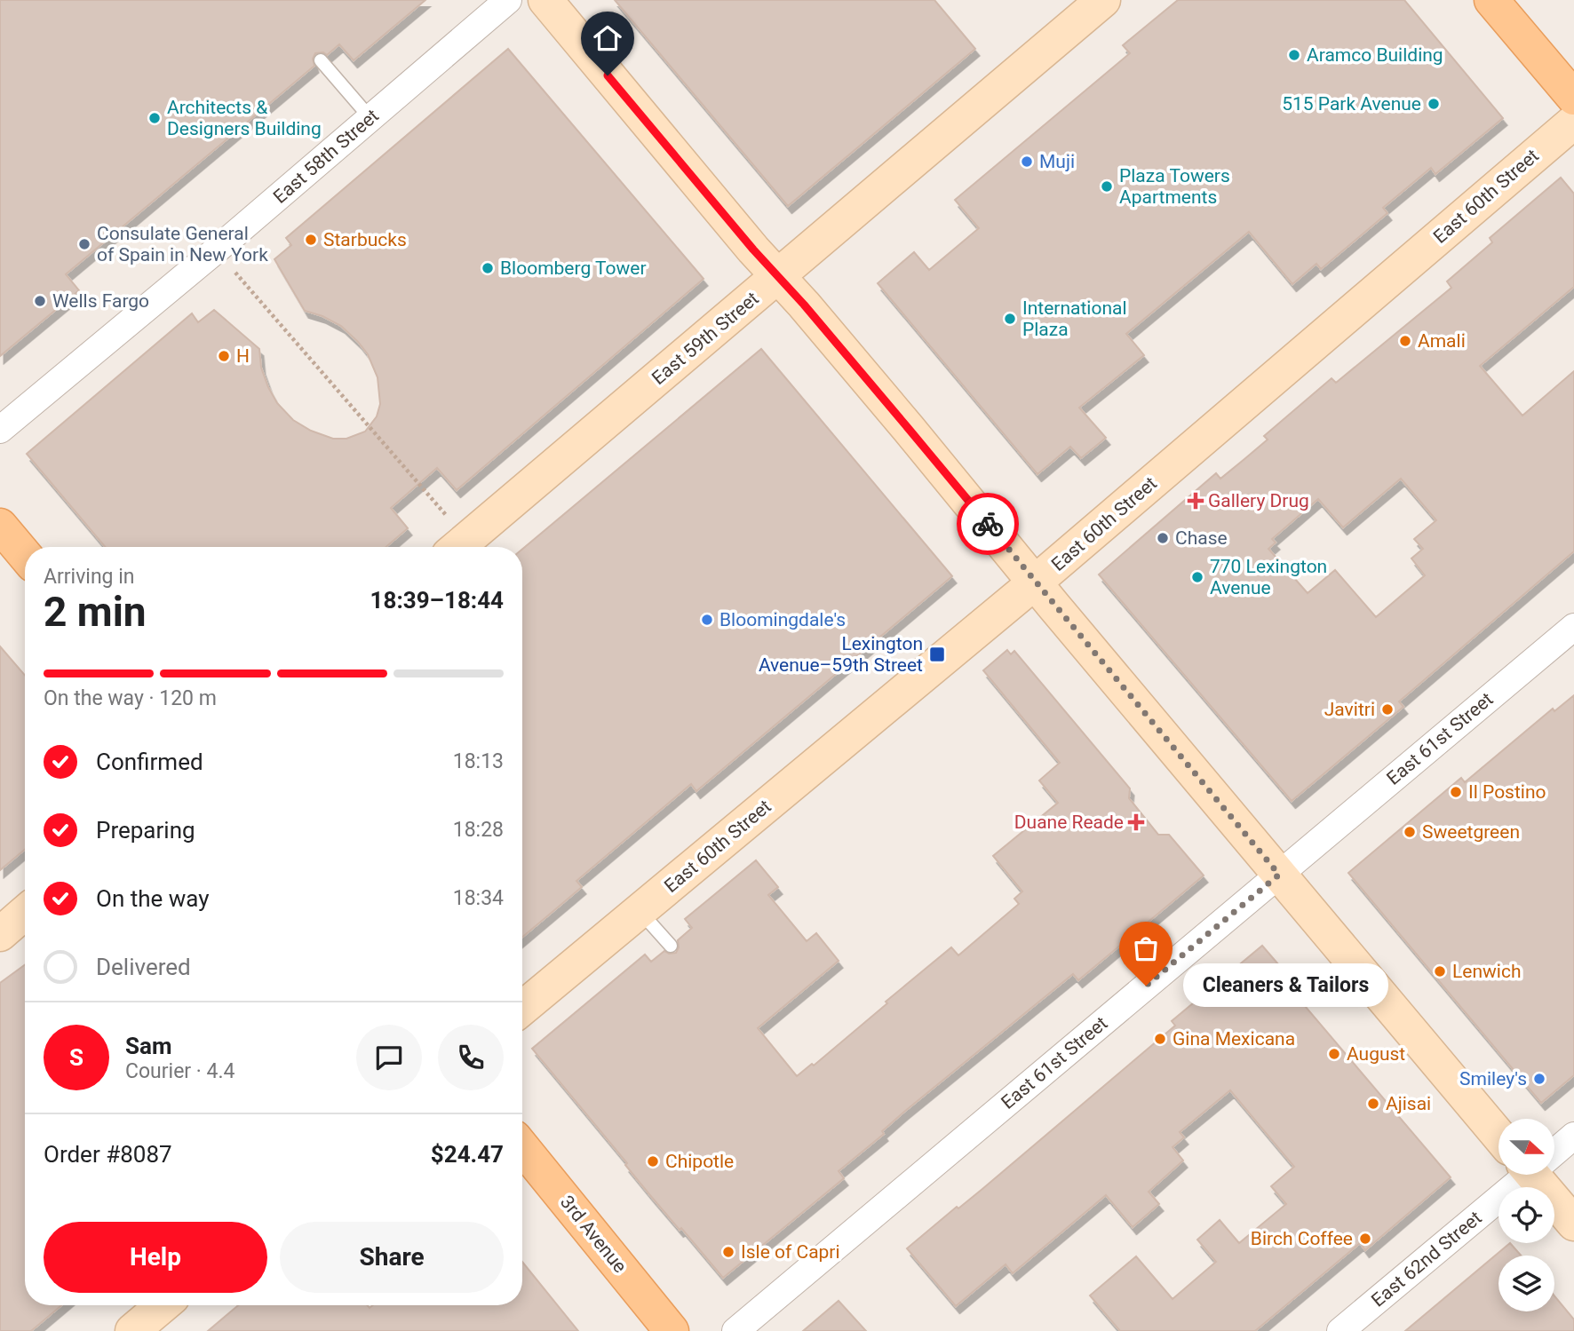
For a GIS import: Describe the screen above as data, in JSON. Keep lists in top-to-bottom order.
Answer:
{
  "streets": {
    "main road": ["East 60th Street", "East 59th Street", "3rd Avenue"],
    "street": ["East 58th Street", "East 61st Street", "East 62nd Street"]
  },
  "places": {
    "other": [
      "Aramco Building",
      "515 Park Avenue",
      "Architects & Designers Building",
      "Muji",
      "Plaza Towers Apartments",
      "Starbucks",
      "Consulate General of Spain in New York",
      "Bloomberg Tower",
      "Wells Fargo",
      "International Plaza",
      "Amali",
      "H",
      "Chase",
      "770 Lexington Avenue",
      "Bloomingdale's",
      "Javitri",
      "Il Postino",
      "Sweetgreen",
      "Lenwich",
      "Cleaners & Tailors",
      "Gina Mexicana",
      "August",
      "Smiley's",
      "Ajisai",
      "Chipotle",
      "Birch Coffee",
      "Isle of Capri"
    ],
    "health": ["Gallery Drug", "Duane Reade"],
    "transit": ["Lexington Avenue–59th Street"]
  },
  "north": "right",
  "page": {
    "heading": ["2 min", "Arriving in", "18:39–18:44"],
    "panel": [
      "Sam",
      "Courier · 4.4",
      "Order #8087",
      "$24.47"
    ],
    "bar": "On the way · 120 m",
    "list": [
      ["Confirmed", "18:13"],
      ["Preparing", "18:28"],
      ["On the way", "18:34"],
      "Delivered"
    ],
    "bubble": "Cleaners & Tailors",
    "round": "S",
    "buttons": ["Help", "Share"]
  }
}
